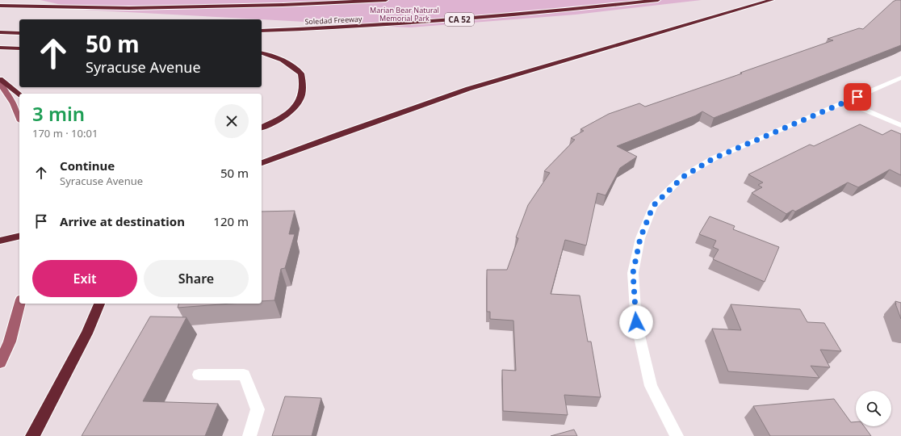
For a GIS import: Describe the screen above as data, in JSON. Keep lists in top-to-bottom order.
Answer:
{
  "streets": {
    "highway": ["CA 52", "Soledad Freeway"]
  },
  "parks": ["Marian Bear Natural Memorial Park"],
  "page": {
    "turn": ["50 m", "Syracuse Avenue"],
    "heading": ["3 min", "170 m · 10:01"],
    "list": [
      {
        "name": "Continue",
        "note": "Syracuse Avenue",
        "value": "50 m"
      },
      {
        "name": "Arrive at destination",
        "value": "120 m"
      }
    ],
    "buttons": ["Exit", "Share"]
  }
}
